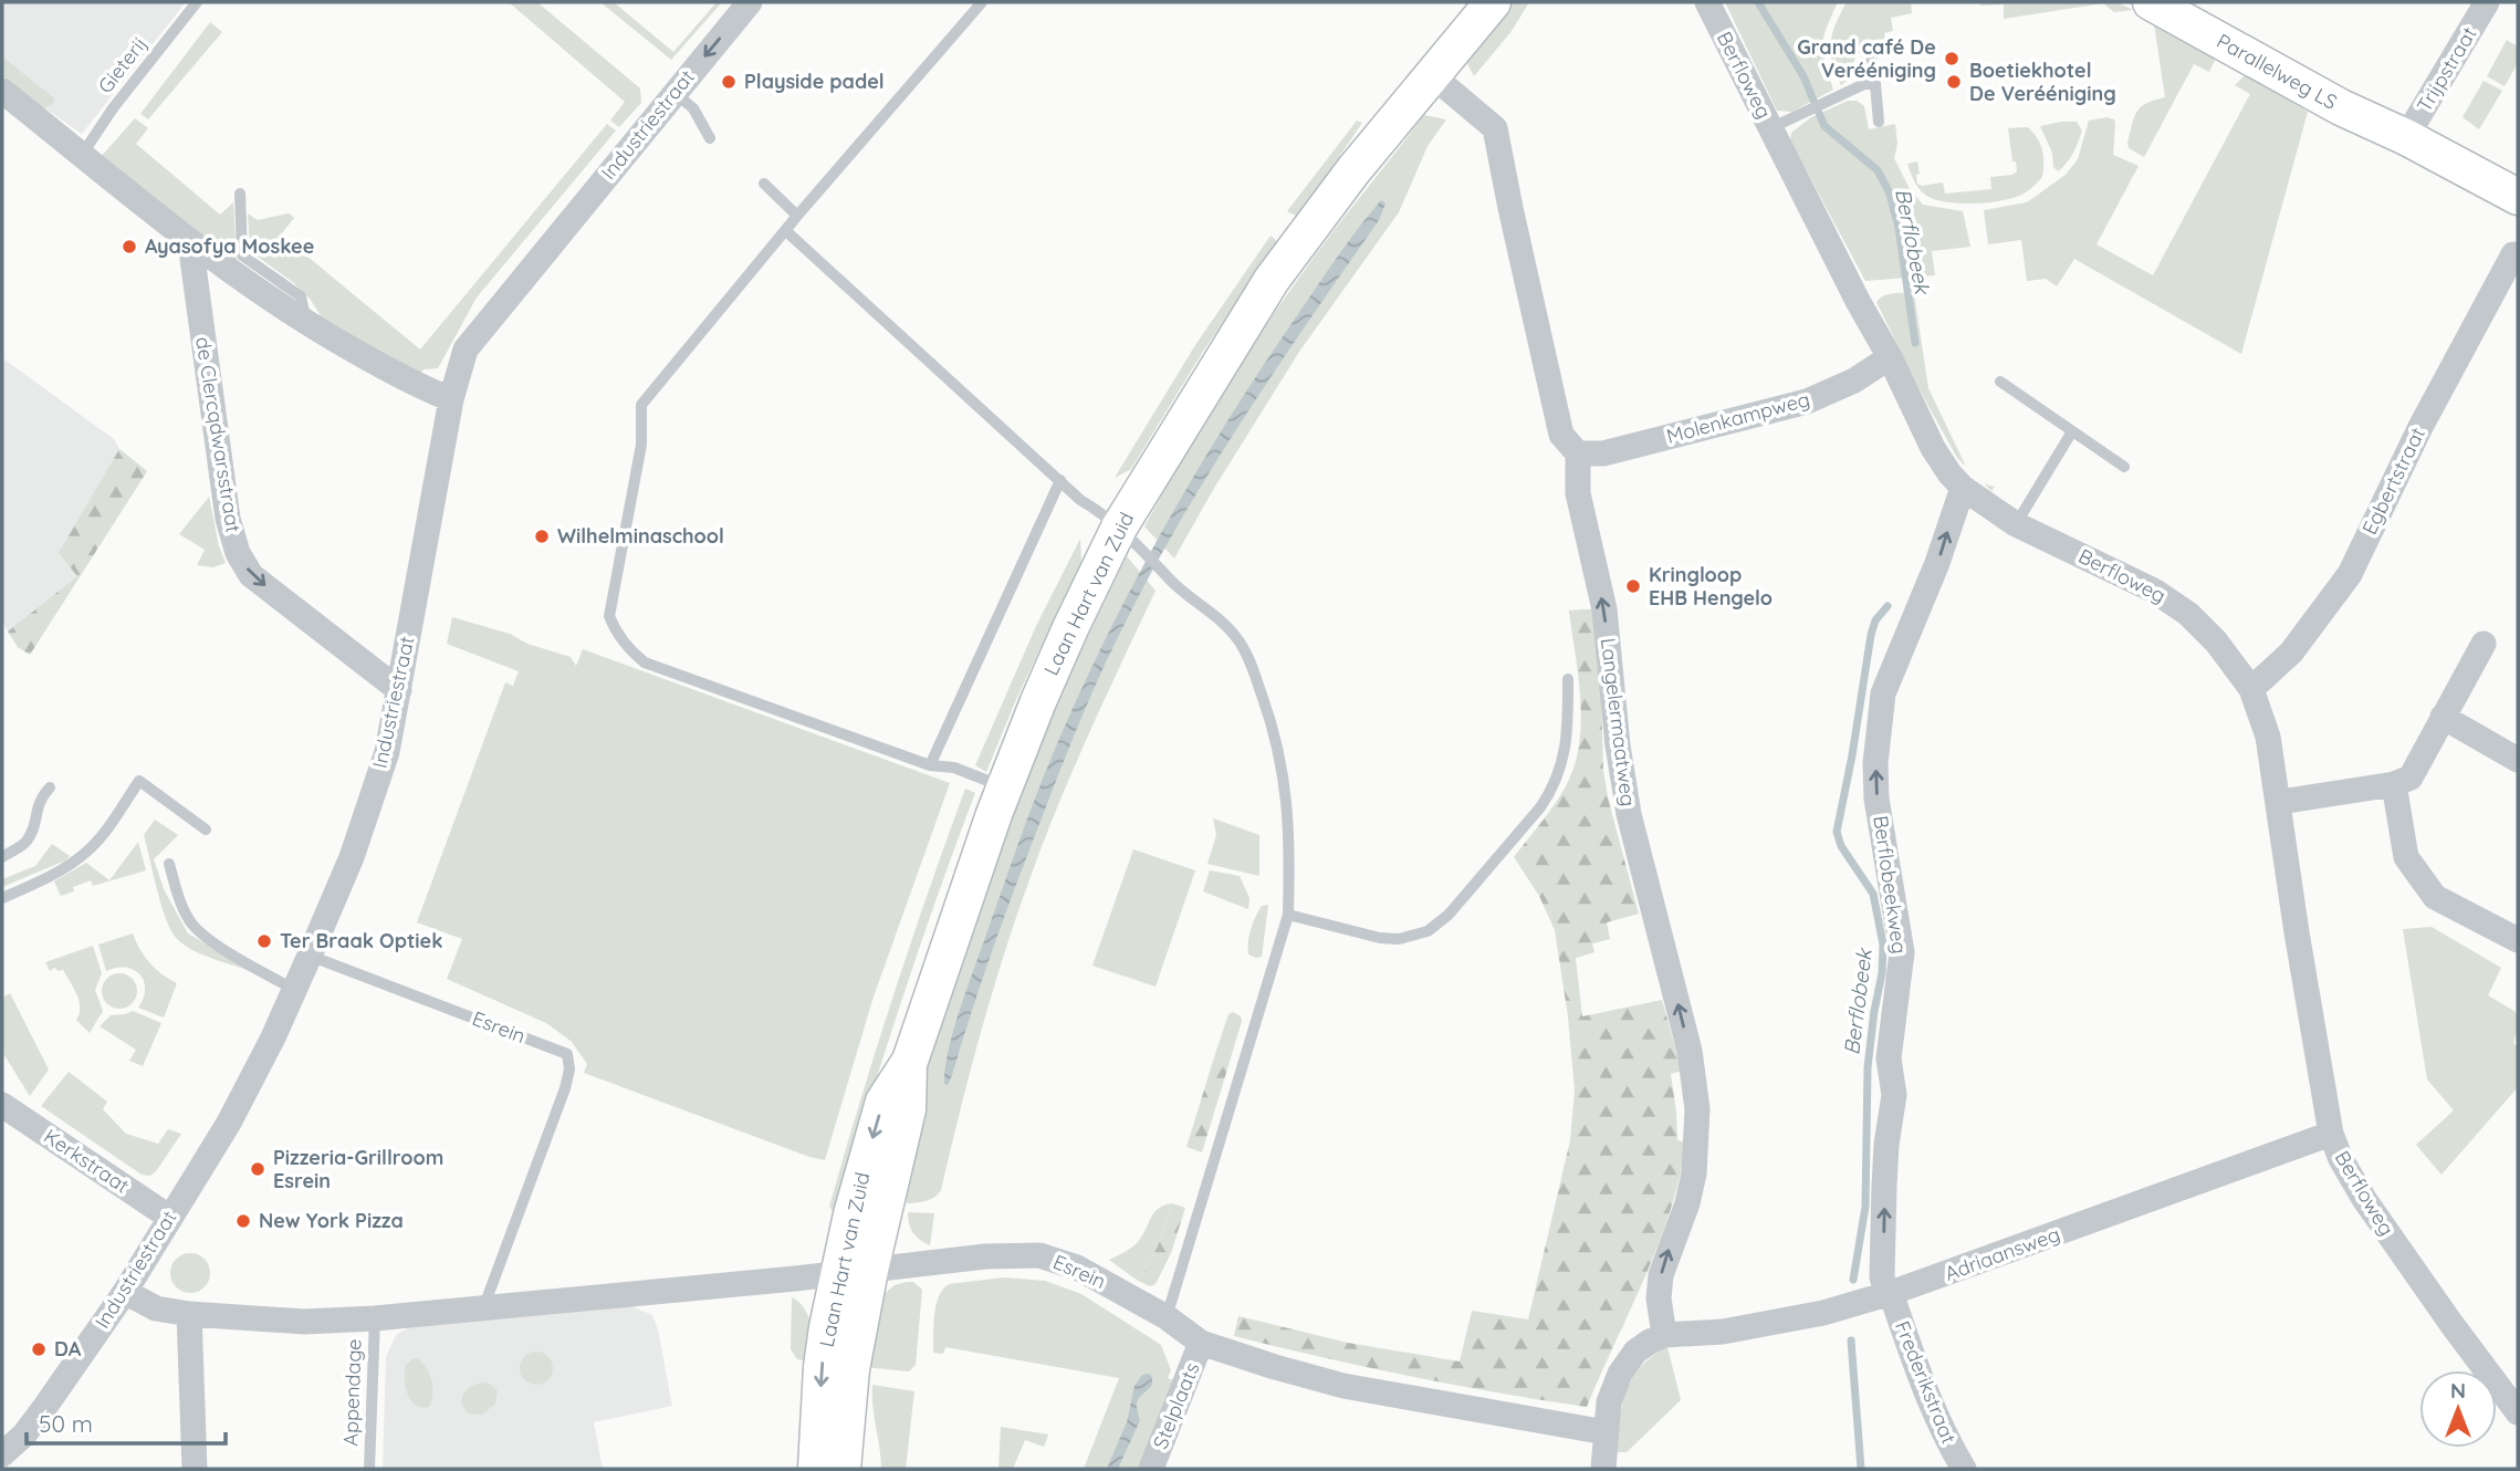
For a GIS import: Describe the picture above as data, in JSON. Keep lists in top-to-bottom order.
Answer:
{
  "streets": {
    "main road": ["Parallelweg LS", "Laan Hart van Zuid"],
    "street": [
      "Trijpstraat",
      "Berfloweg",
      "Industriestraat",
      "Molenkampweg",
      "de Clercqdwarsstraat",
      "Egbertstraat",
      "Langelermaatweg",
      "Berflobeekweg",
      "Esrein",
      "Kerkstraat",
      "Adriaansweg",
      "Frederikstraat",
      "Stelplaats"
    ],
    "lane": ["Gieterij", "Appendage"]
  },
  "crossings": [
    ["Trijpstraat", "Parallelweg LS"],
    ["Berfloweg", "Molenkampweg"],
    ["Berfloweg", "Egbertstraat"],
    ["Berfloweg", "Berflobeekweg"],
    ["Berfloweg", "Adriaansweg"],
    ["Industriestraat", "de Clercqdwarsstraat"],
    ["Industriestraat", "Esrein"],
    ["Industriestraat", "Kerkstraat"],
    ["Molenkampweg", "Langelermaatweg"],
    ["Laan Hart van Zuid", "Esrein"],
    ["Langelermaatweg", "Adriaansweg"],
    ["Berflobeekweg", "Adriaansweg"],
    ["Berflobeekweg", "Frederikstraat"],
    ["Esrein", "Appendage"],
    ["Esrein", "Stelplaats"],
    ["Adriaansweg", "Frederikstraat"]
  ],
  "one_way": ["de Clercqdwarsstraat", "Langelermaatweg", "Berflobeekweg"],
  "water": ["Berflobeek"],
  "places": [
    "Grand café De Verééniging",
    "Playside padel",
    "Boetiekhotel De Verééniging",
    "Ayasofya Moskee",
    "Wilhelminaschool",
    "Kringloop EHB Hengelo",
    "Ter Braak Optiek",
    "Pizzeria-Grillroom Esrein",
    "New York Pizza",
    "DA"
  ],
  "scale_bar": "50 m",
  "north": "top"
}
